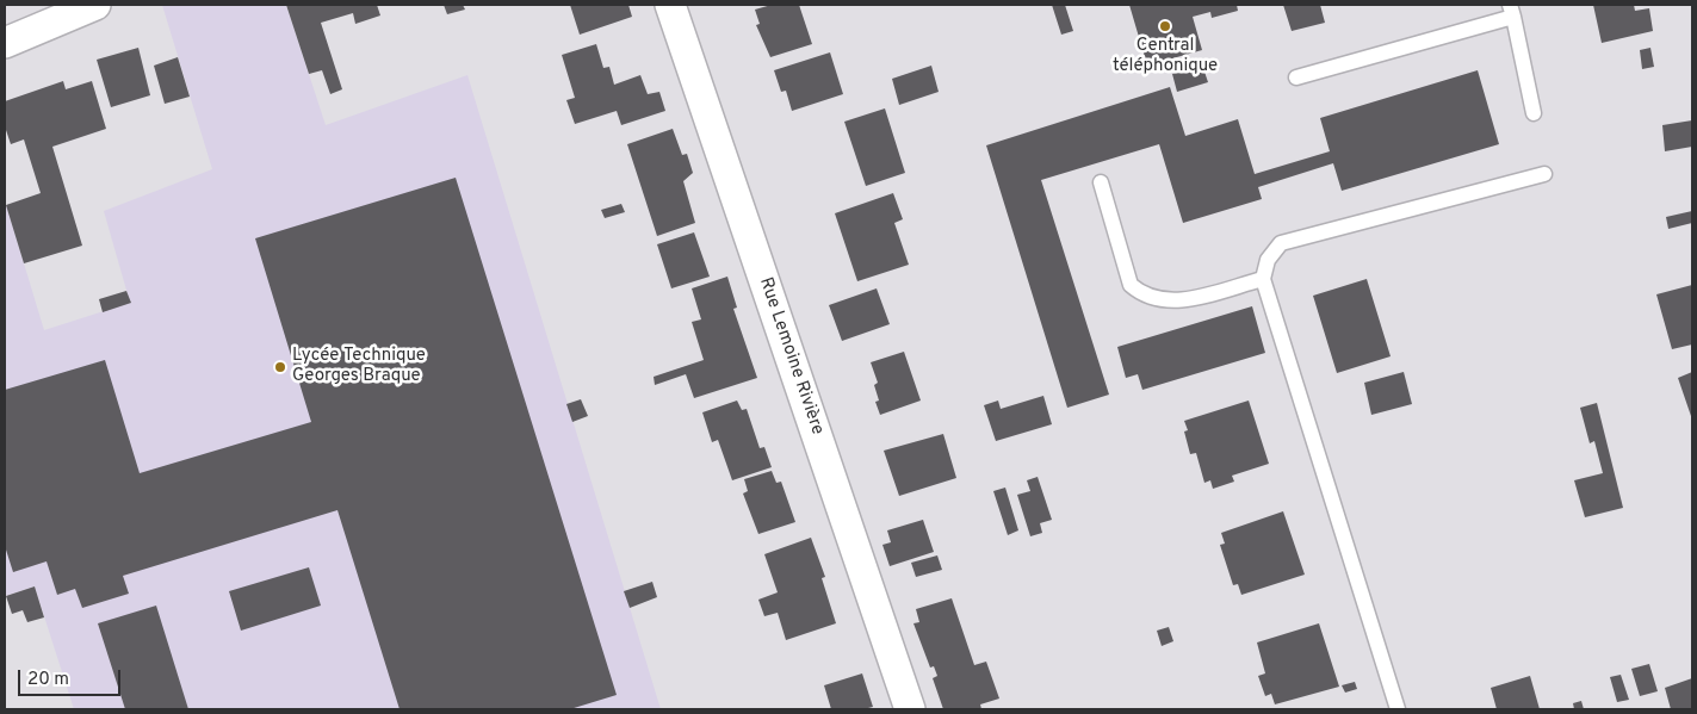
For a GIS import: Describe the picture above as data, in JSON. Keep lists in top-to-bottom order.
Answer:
{
  "streets": {
    "street": ["Rue Lemoine Rivière"]
  },
  "places": ["Central téléphonique", "Lycée Technique Georges Braque"],
  "scale_bar": "20 m"
}
